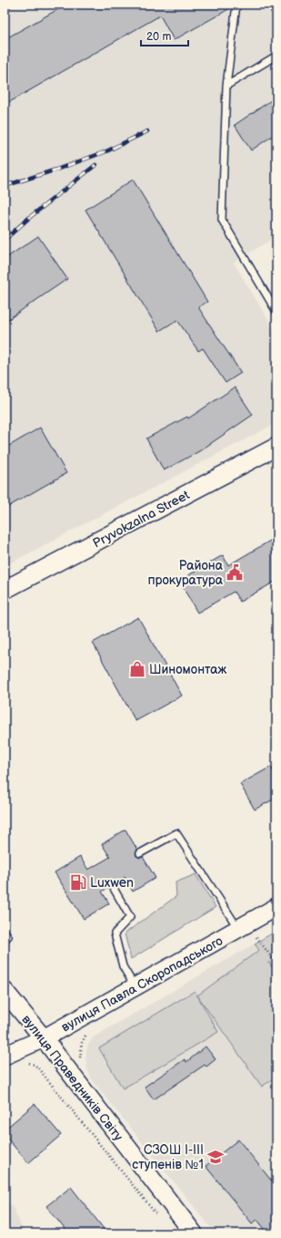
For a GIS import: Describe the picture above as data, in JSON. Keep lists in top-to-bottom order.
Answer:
{
  "streets": {
    "street": ["Pryvokzalna Street", "вулиця Павла Скоропадського", "вулиця Праведників Світу"]
  },
  "crossings": [
    ["вулиця Павла Скоропадського", "вулиця Праведників Світу"]
  ],
  "places": {
    "public building": ["Района прокуратура"],
    "shop": ["Шиномонтаж"],
    "fuel station": ["Luxwen"],
    "school or university": ["СЗОШ І-ІІІ ступенів №1"]
  },
  "scale_bar": "20 m"
}
